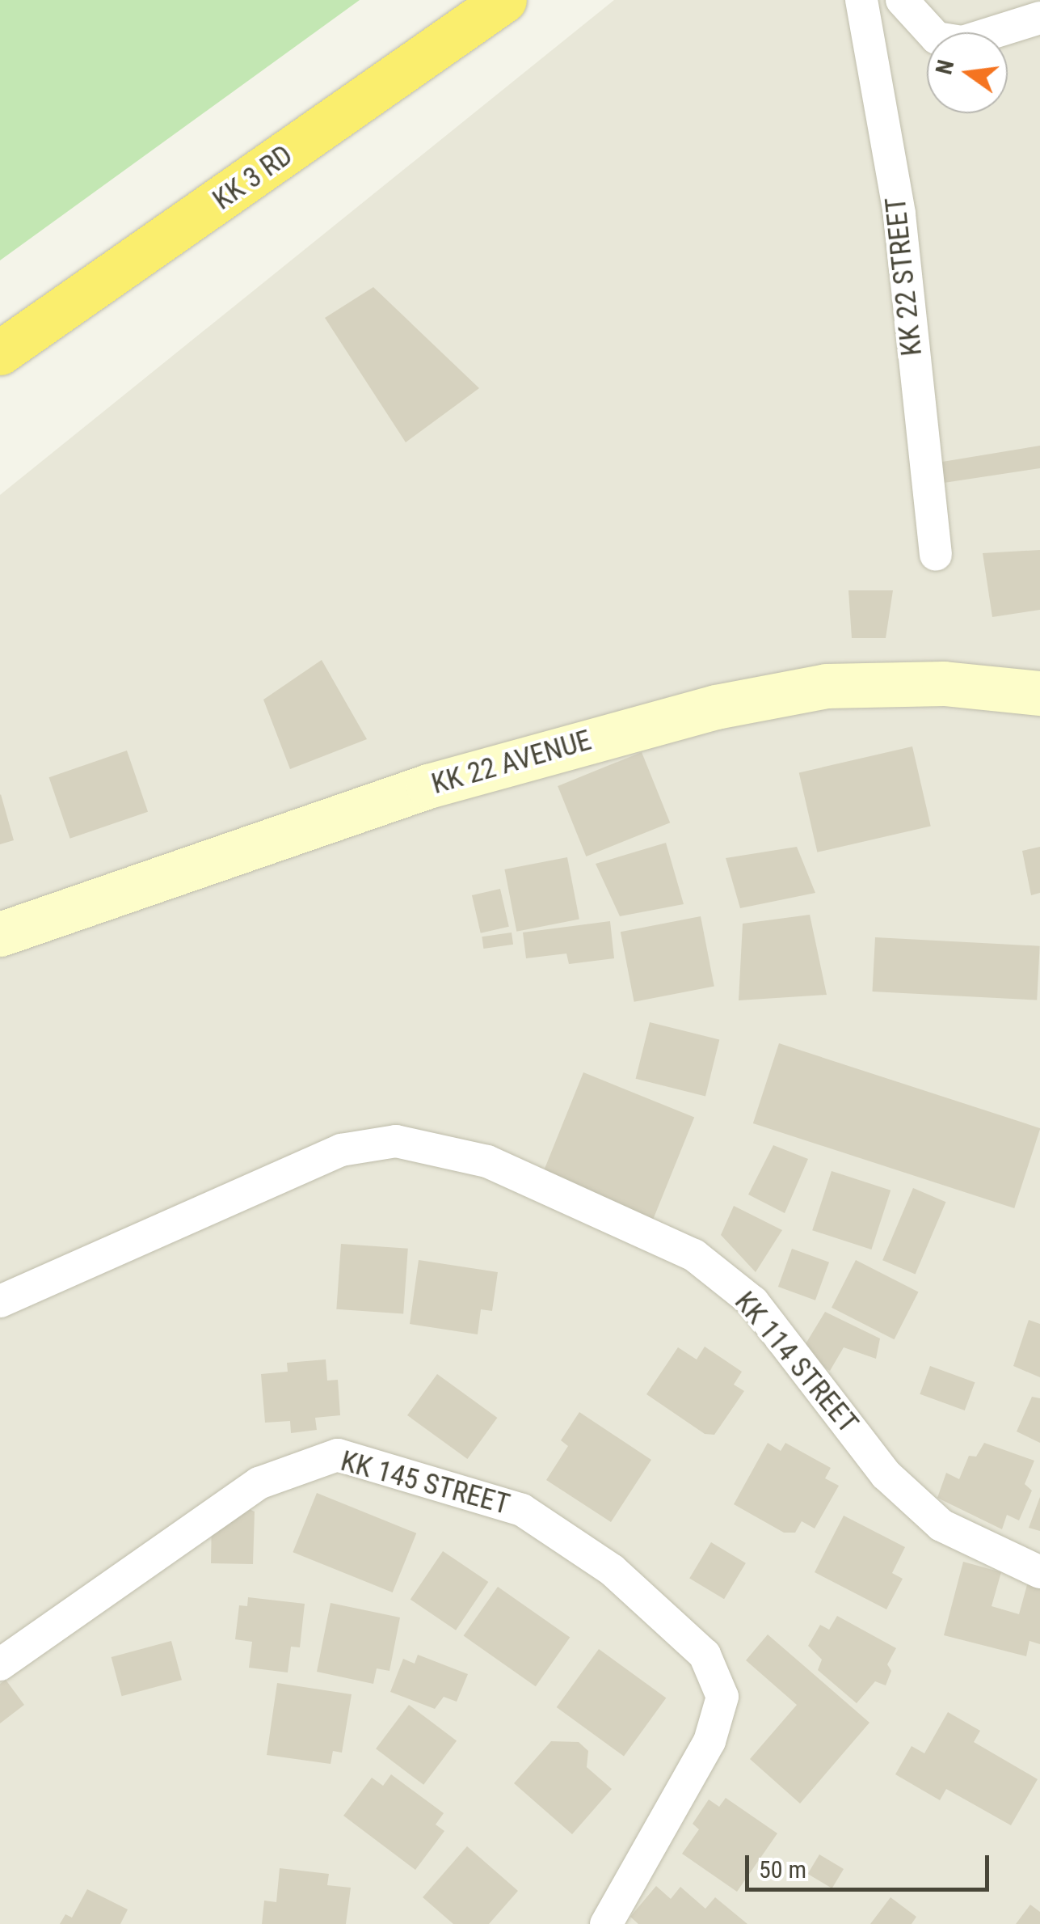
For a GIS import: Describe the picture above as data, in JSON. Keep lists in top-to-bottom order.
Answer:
{
  "streets": {
    "highway": ["KK 3 RD"],
    "street": [
      "KK 22 STREET",
      "KK 22 AVENUE",
      "KK 114 STREET",
      "KK 145 STREET"
    ]
  },
  "scale_bar": "50 m",
  "north": "left"
}
